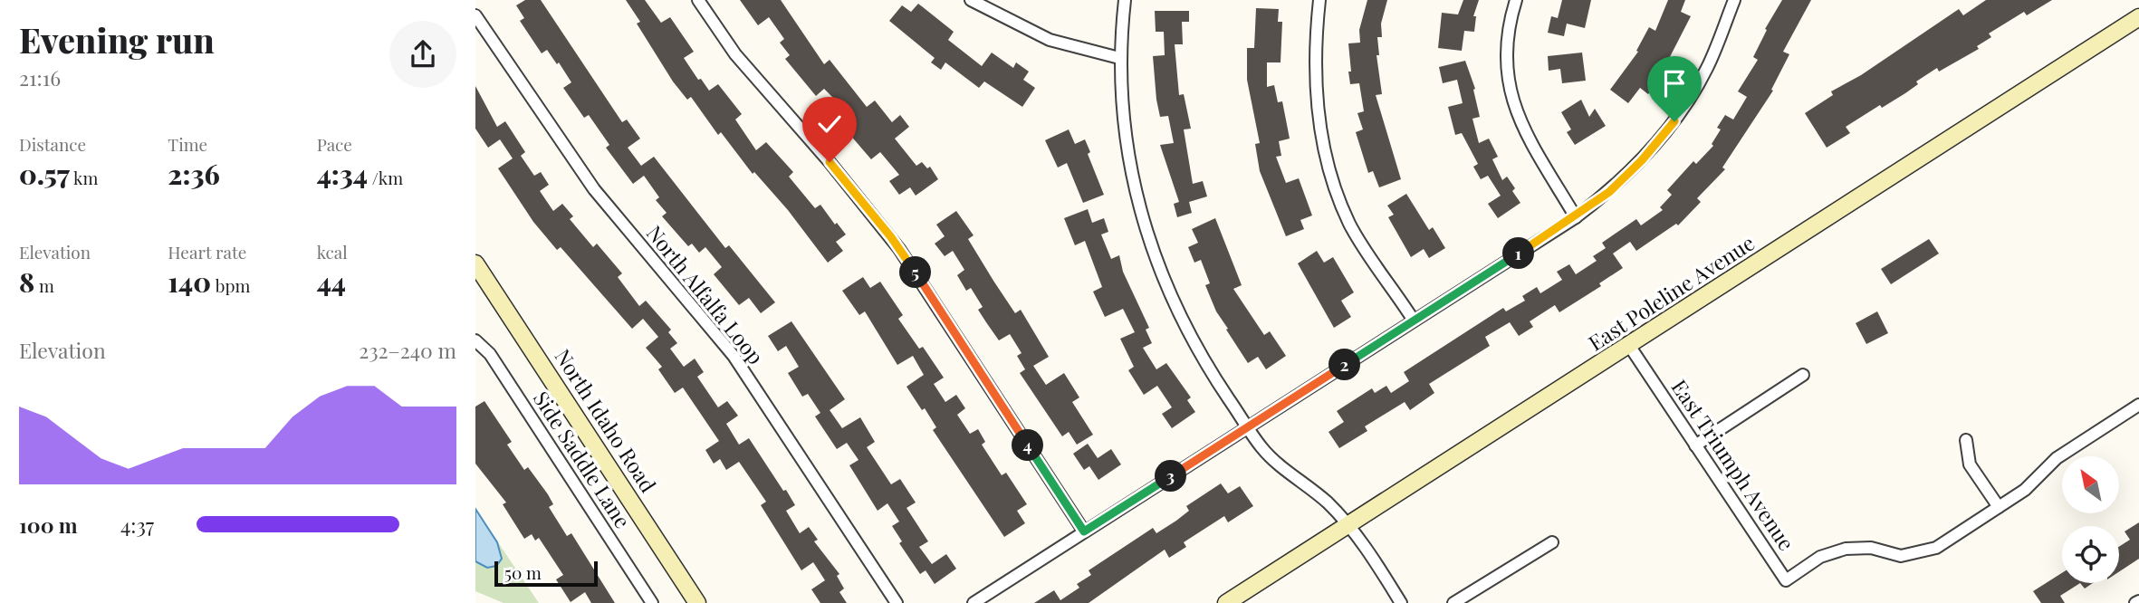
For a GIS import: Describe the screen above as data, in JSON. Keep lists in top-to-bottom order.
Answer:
{
  "streets": {
    "main road": ["East Poleline Avenue", "North Idaho Road"],
    "street": ["North Alfalfa Loop", "Side Saddle Lane", "East Triumph Avenue"]
  },
  "crossings": [
    ["East Poleline Avenue", "East Triumph Avenue"]
  ],
  "scale_bar": "50 m",
  "north": "top left",
  "page": {
    "heading": ["Evening run", "21:16"],
    "stats": [
      ["Distance", "0.57 km"],
      ["Time", "2:36"],
      ["Pace", "4:34 /km"],
      ["Elevation", "8 m"],
      ["Heart rate", "140 bpm"],
      ["kcal", "44"]
    ],
    "pins": [
      "1",
      "5",
      "2",
      "4",
      "3"
    ],
    "chart": ["Elevation", "232–240 m"],
    "list": [
      {
        "name": "100 m",
        "note": "4:37"
      }
    ],
    "scale": "50 m"
  }
}
